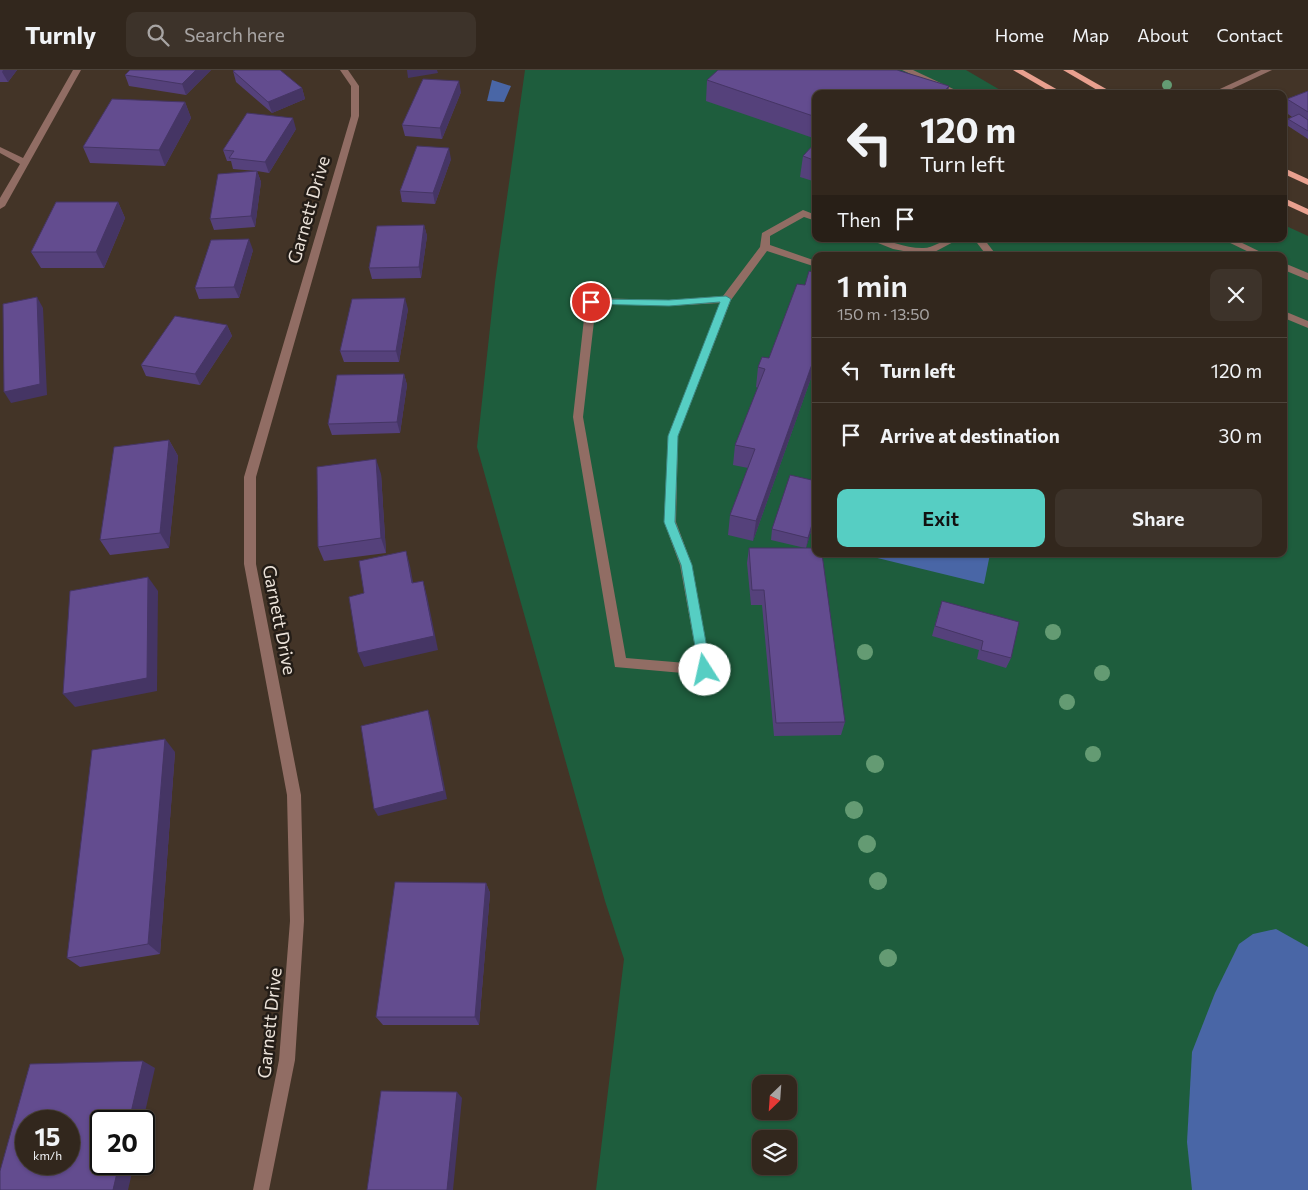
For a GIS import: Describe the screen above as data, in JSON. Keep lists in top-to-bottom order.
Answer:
{
  "streets": {
    "street": ["Garnett Drive"]
  },
  "north": "bottom left",
  "page": {
    "header": "Turnly",
    "search": "Search here",
    "nav": [
      "Home",
      "Map",
      "About",
      "Contact"
    ],
    "turn": ["120 m", "Turn left"],
    "then": "Then",
    "heading": ["1 min", "150 m · 13:50"],
    "list": [
      {
        "name": "Turn left",
        "value": "120 m"
      },
      {
        "name": "Arrive at destination",
        "value": "30 m"
      }
    ],
    "buttons": ["Exit", "Share"],
    "speed": "15 km/h",
    "limit": "20"
  }
}
